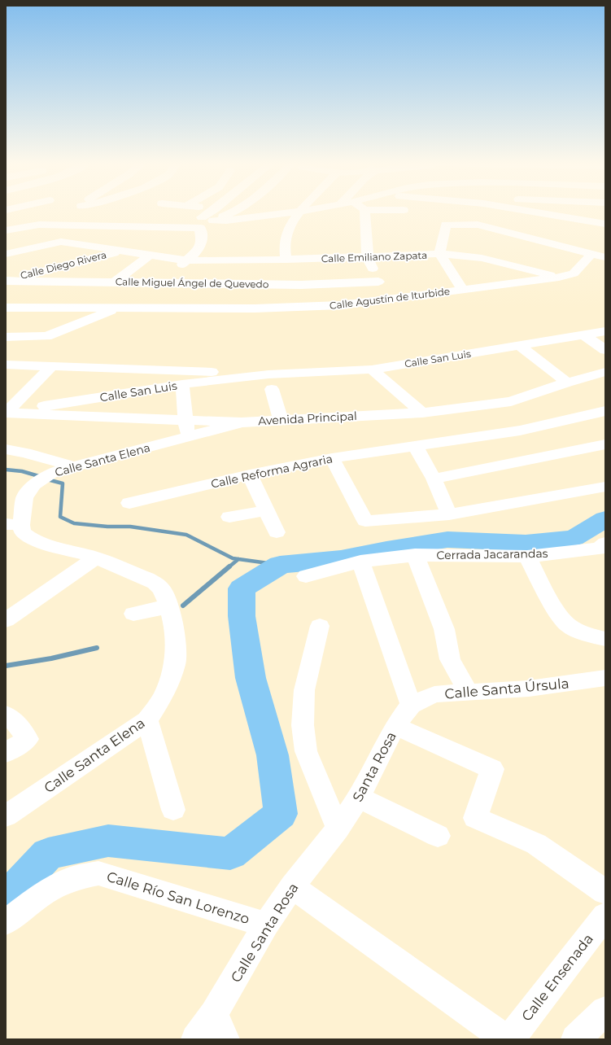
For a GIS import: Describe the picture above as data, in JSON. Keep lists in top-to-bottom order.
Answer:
{
  "streets": {
    "street": [
      "Calle Emiliano Zapata",
      "Calle Diego Rivera",
      "Calle Miguel Ángel de Quevedo",
      "Calle Agustín de Iturbide",
      "Calle San Luis",
      "Avenida Principal",
      "Calle Santa Elena",
      "Calle Reforma Agraria",
      "Cerrada Jacarandas",
      "Calle Santa Úrsula",
      "Santa Rosa",
      "Calle Río San Lorenzo",
      "Calle Santa Rosa",
      "Calle Ensenada"
    ]
  },
  "crossings": [
    ["Calle Emiliano Zapata", "Calle Diego Rivera"],
    ["Calle Emiliano Zapata", "Calle Agustín de Iturbide"],
    ["Calle Diego Rivera", "Calle Miguel Ángel de Quevedo"],
    ["Calle San Luis", "Avenida Principal"],
    ["Avenida Principal", "Calle Santa Elena"],
    ["Calle Santa Úrsula", "Santa Rosa"],
    ["Santa Rosa", "Calle Santa Rosa"],
    ["Calle Río San Lorenzo", "Calle Santa Rosa"]
  ]
}
